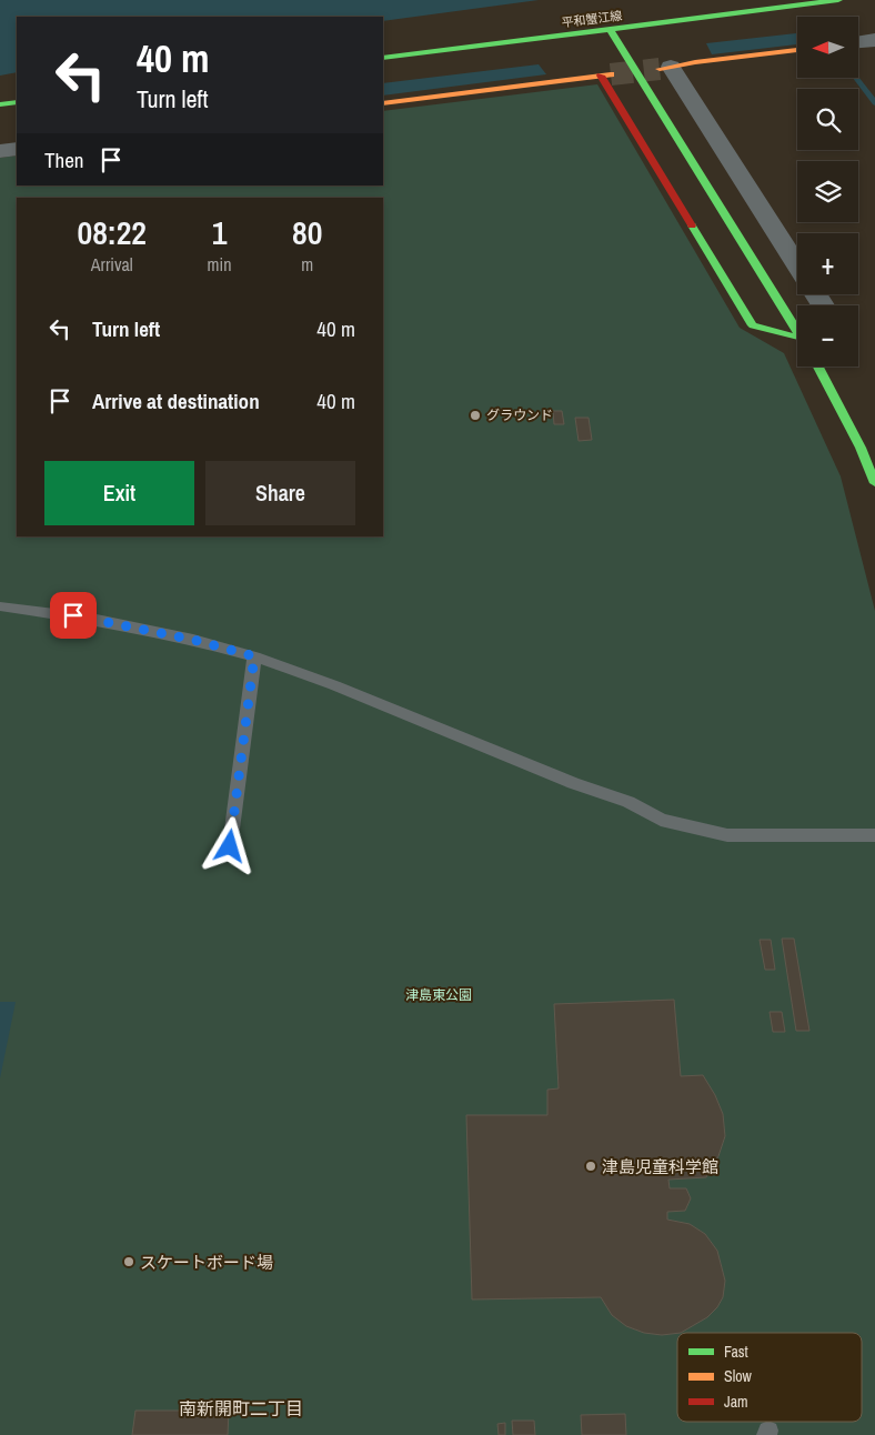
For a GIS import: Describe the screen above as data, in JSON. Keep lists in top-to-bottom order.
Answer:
{
  "streets": {
    "street": ["平和蟹江線"]
  },
  "districts": ["南新開町二丁目"],
  "parks": ["津島東公園"],
  "places": ["グラウンド", "津島児童科学館", "スケートボード場"],
  "legend": ["Fast", "Slow", "Jam"],
  "north": "left",
  "page": {
    "map_buttons": ["+", "−"],
    "turn": ["40 m", "Turn left"],
    "then": "Then",
    "eta": [
      "08:22",
      "Arrival",
      "1",
      "min",
      "80",
      "m"
    ],
    "list": [
      {
        "name": "Turn left",
        "value": "40 m"
      },
      {
        "name": "Arrive at destination",
        "value": "40 m"
      }
    ],
    "buttons": ["Exit", "Share"]
  }
}
